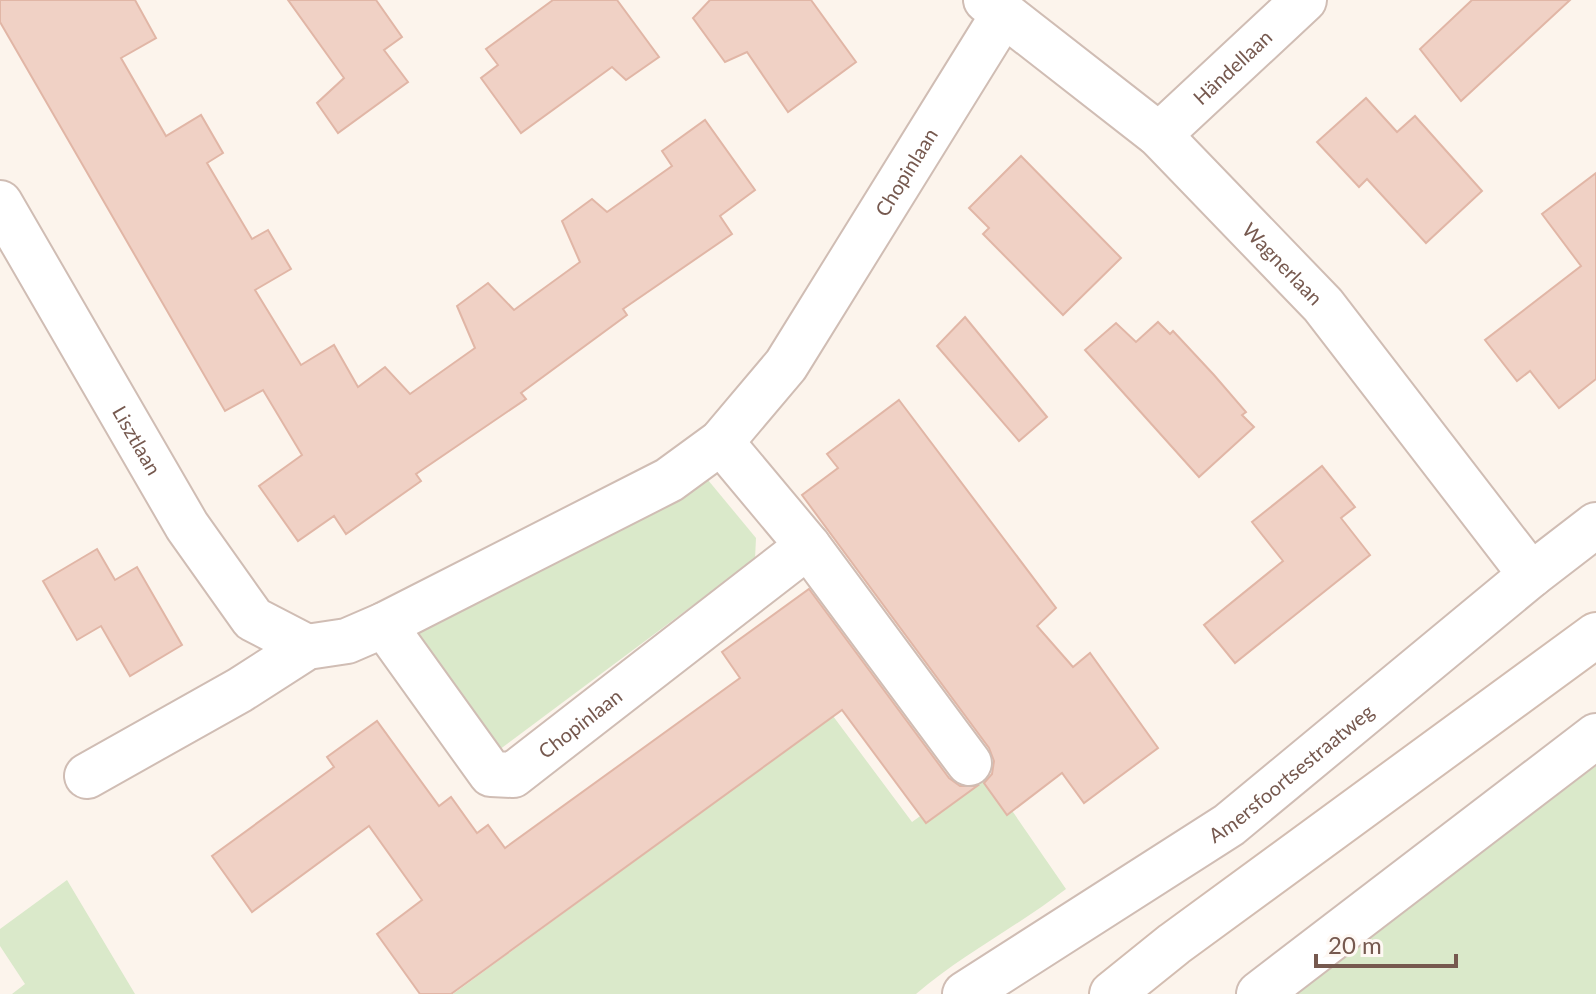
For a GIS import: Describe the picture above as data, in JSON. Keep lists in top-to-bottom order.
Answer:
{
  "streets": {
    "street": [
      "Händellaan",
      "Chopinlaan",
      "Wagnerlaan",
      "Lisztlaan",
      "Amersfoortsestraatweg"
    ]
  },
  "crossings": [
    ["Händellaan", "Wagnerlaan"],
    ["Chopinlaan", "Wagnerlaan"],
    ["Chopinlaan", "Lisztlaan"],
    ["Wagnerlaan", "Amersfoortsestraatweg"]
  ],
  "scale_bar": "20 m"
}
